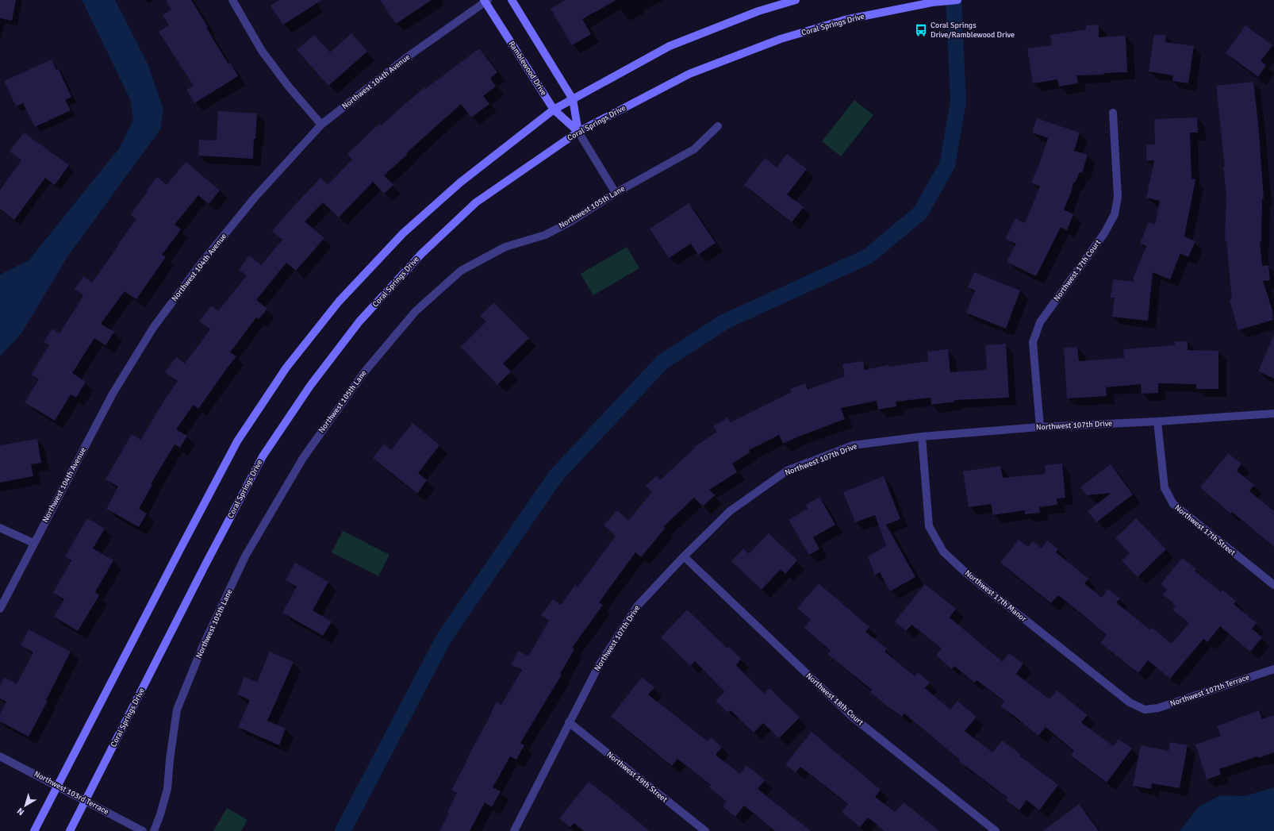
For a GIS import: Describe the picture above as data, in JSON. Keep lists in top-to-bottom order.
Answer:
{
  "streets": {
    "main road": ["Coral Springs Drive", "Ramblewood Drive"],
    "street": [
      "Northwest 104th Avenue",
      "Northwest 105th Lane",
      "Northwest 17th Court",
      "Northwest 107th Drive",
      "Northwest 17th Street",
      "Northwest 17th Manor",
      "Northwest 107th Terrace",
      "Northwest 18th Court",
      "Northwest 19th Street",
      "Northwest 103rd Terrace"
    ]
  },
  "crossings": [
    ["Coral Springs Drive", "Ramblewood Drive"],
    ["Coral Springs Drive", "Northwest 103rd Terrace"],
    ["Ramblewood Drive", "Northwest 104th Avenue"],
    ["Ramblewood Drive", "Northwest 105th Lane"],
    ["Northwest 17th Court", "Northwest 107th Drive"],
    ["Northwest 107th Drive", "Northwest 17th Street"],
    ["Northwest 107th Drive", "Northwest 17th Manor"],
    ["Northwest 107th Drive", "Northwest 18th Court"],
    ["Northwest 107th Drive", "Northwest 19th Street"],
    ["Northwest 17th Manor", "Northwest 107th Terrace"]
  ],
  "places": {
    "bus stop": ["Coral Springs Drive/Ramblewood Drive"]
  },
  "north": "bottom left"
}
